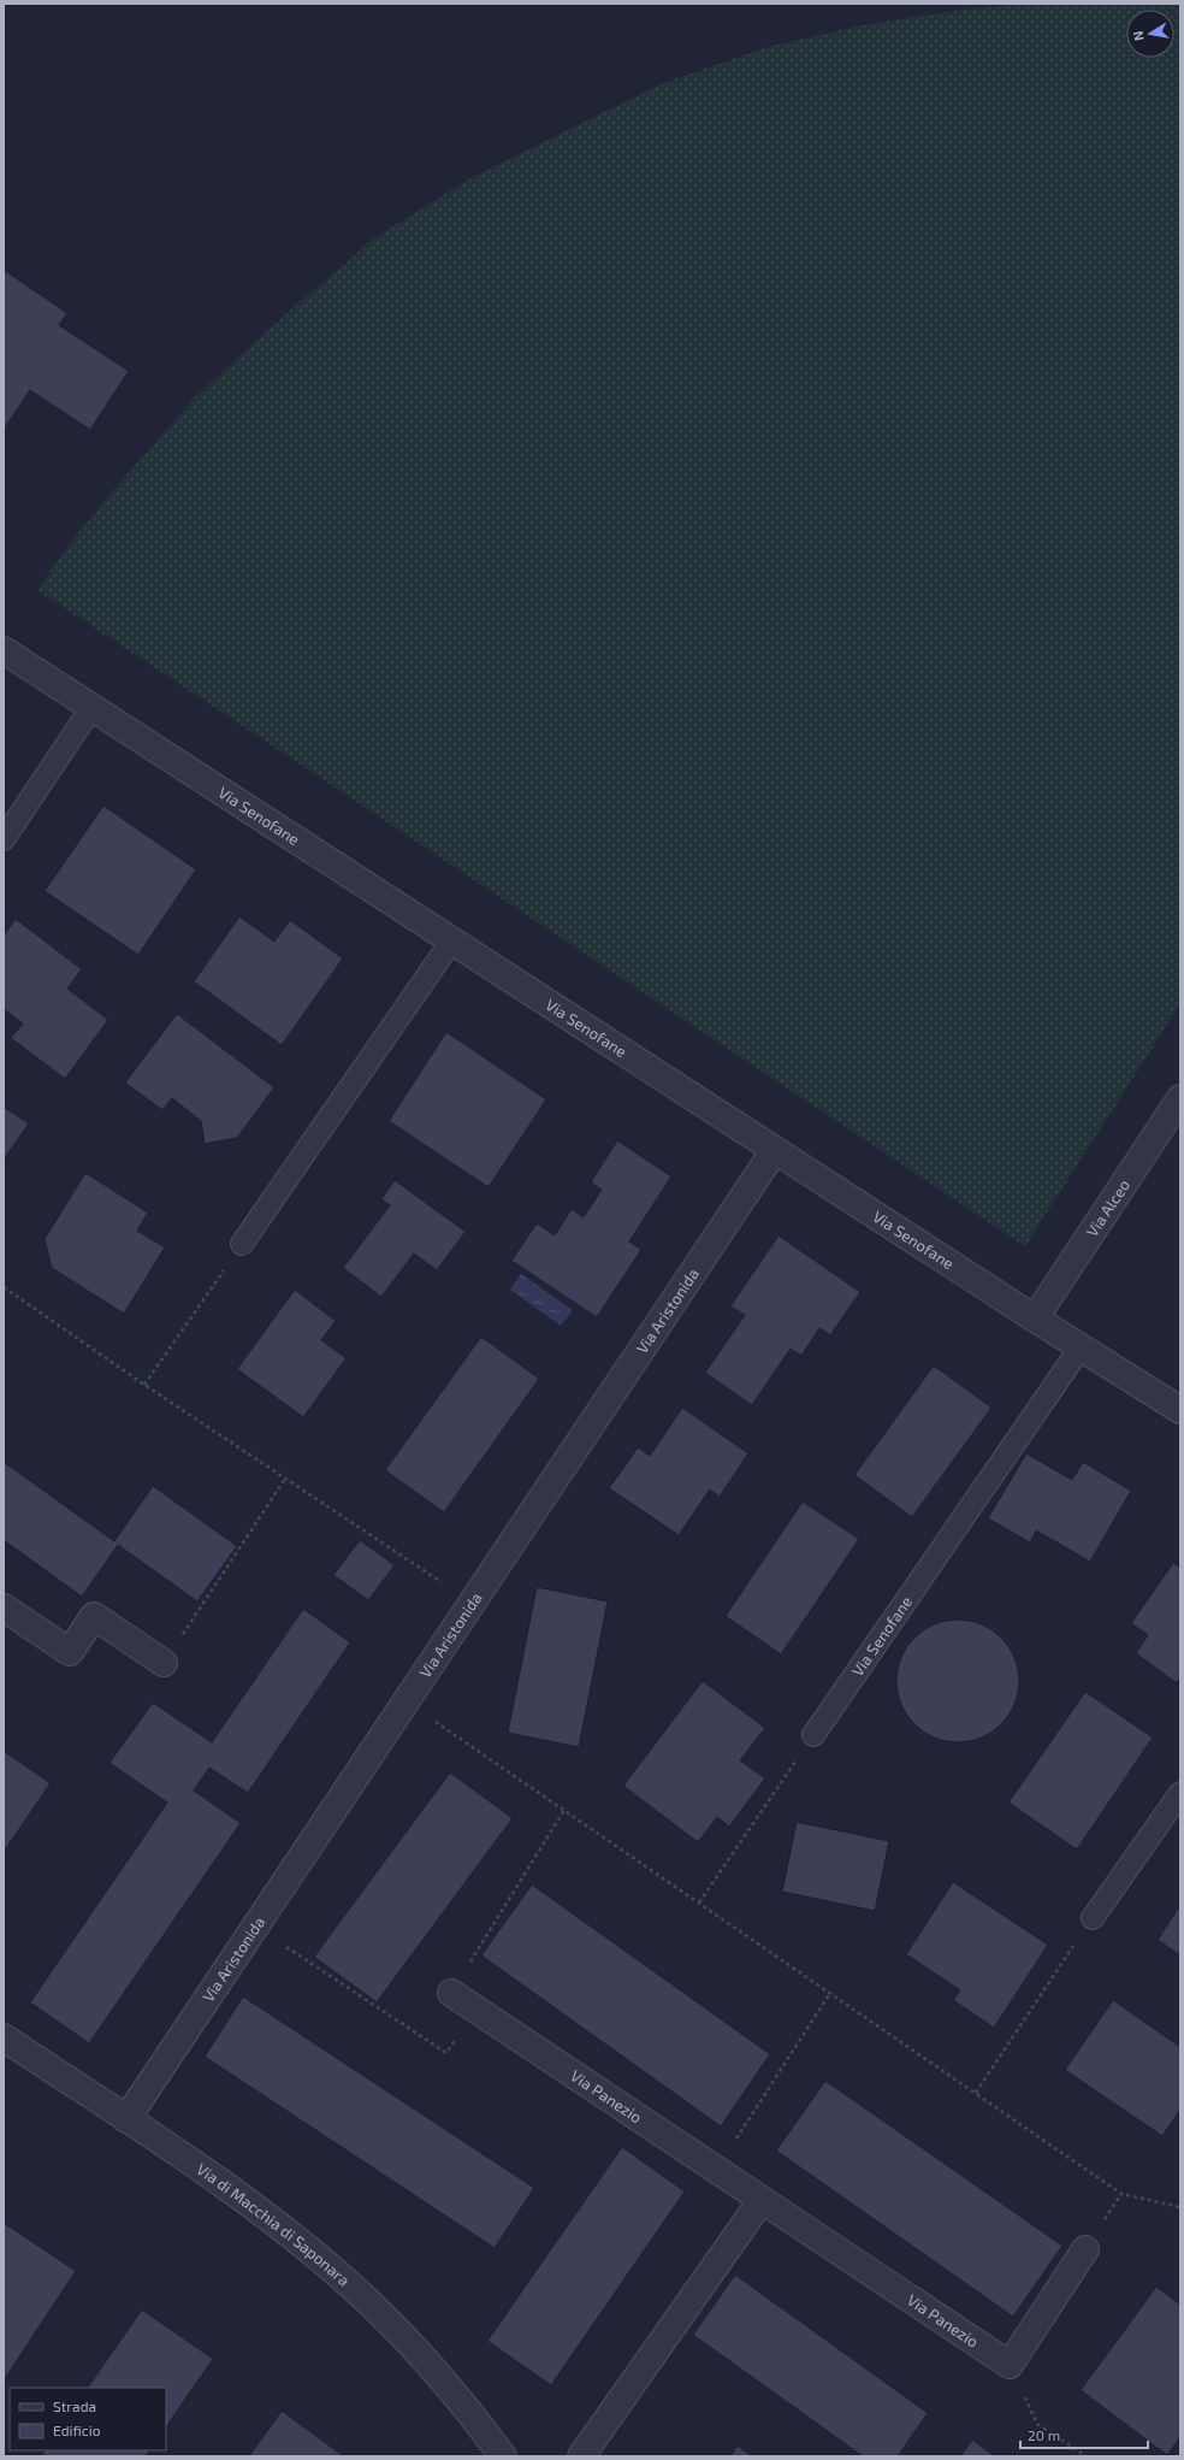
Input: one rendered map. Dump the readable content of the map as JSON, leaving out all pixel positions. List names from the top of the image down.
{
  "streets": {
    "street": [
      "Via Senofane",
      "Via Alceo",
      "Via Aristonida",
      "Via Panezio",
      "Via di Macchia di Saponara"
    ]
  },
  "crossings": [
    ["Via Senofane", "Via Alceo"],
    ["Via Senofane", "Via Aristonida"],
    ["Via Aristonida", "Via di Macchia di Saponara"]
  ],
  "legend": ["Strada", "Edificio"],
  "scale_bar": "20 m",
  "north": "left"
}
